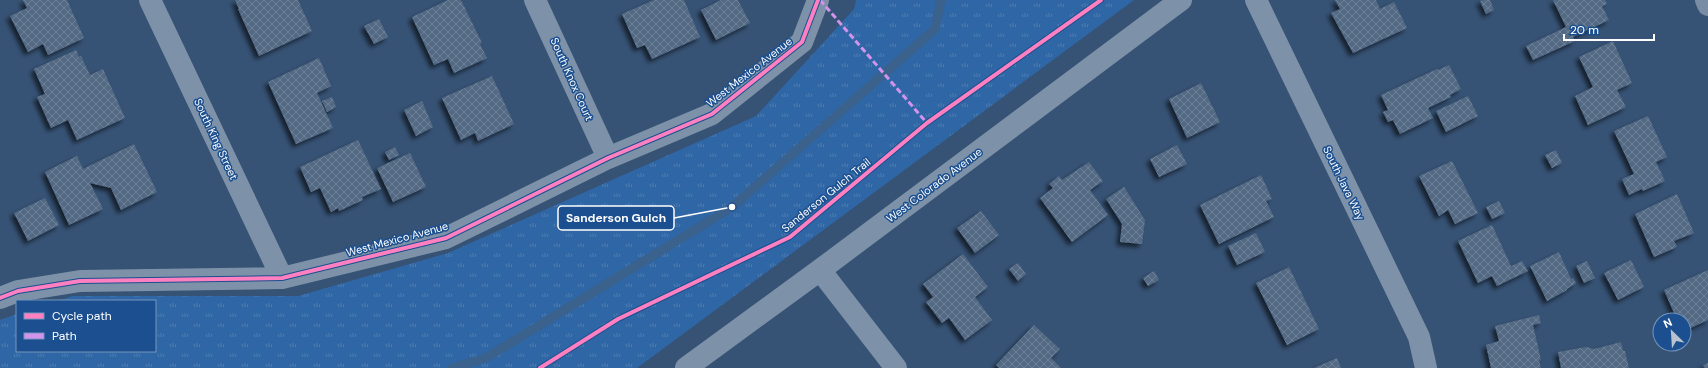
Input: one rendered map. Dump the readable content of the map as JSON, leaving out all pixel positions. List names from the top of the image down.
{
  "streets": {
    "street": [
      "West Mexico Avenue",
      "South Knox Court",
      "South King Street",
      "South Java Way",
      "West Colorado Avenue"
    ],
    "cycle path": ["Sanderson Gulch Trail"]
  },
  "crossings": [
    ["West Mexico Avenue", "South Knox Court"],
    ["West Mexico Avenue", "South King Street"]
  ],
  "places": ["Sanderson Gulch"],
  "legend": ["Cycle path", "Path"],
  "scale_bar": "20 m",
  "north": "top left"
}
